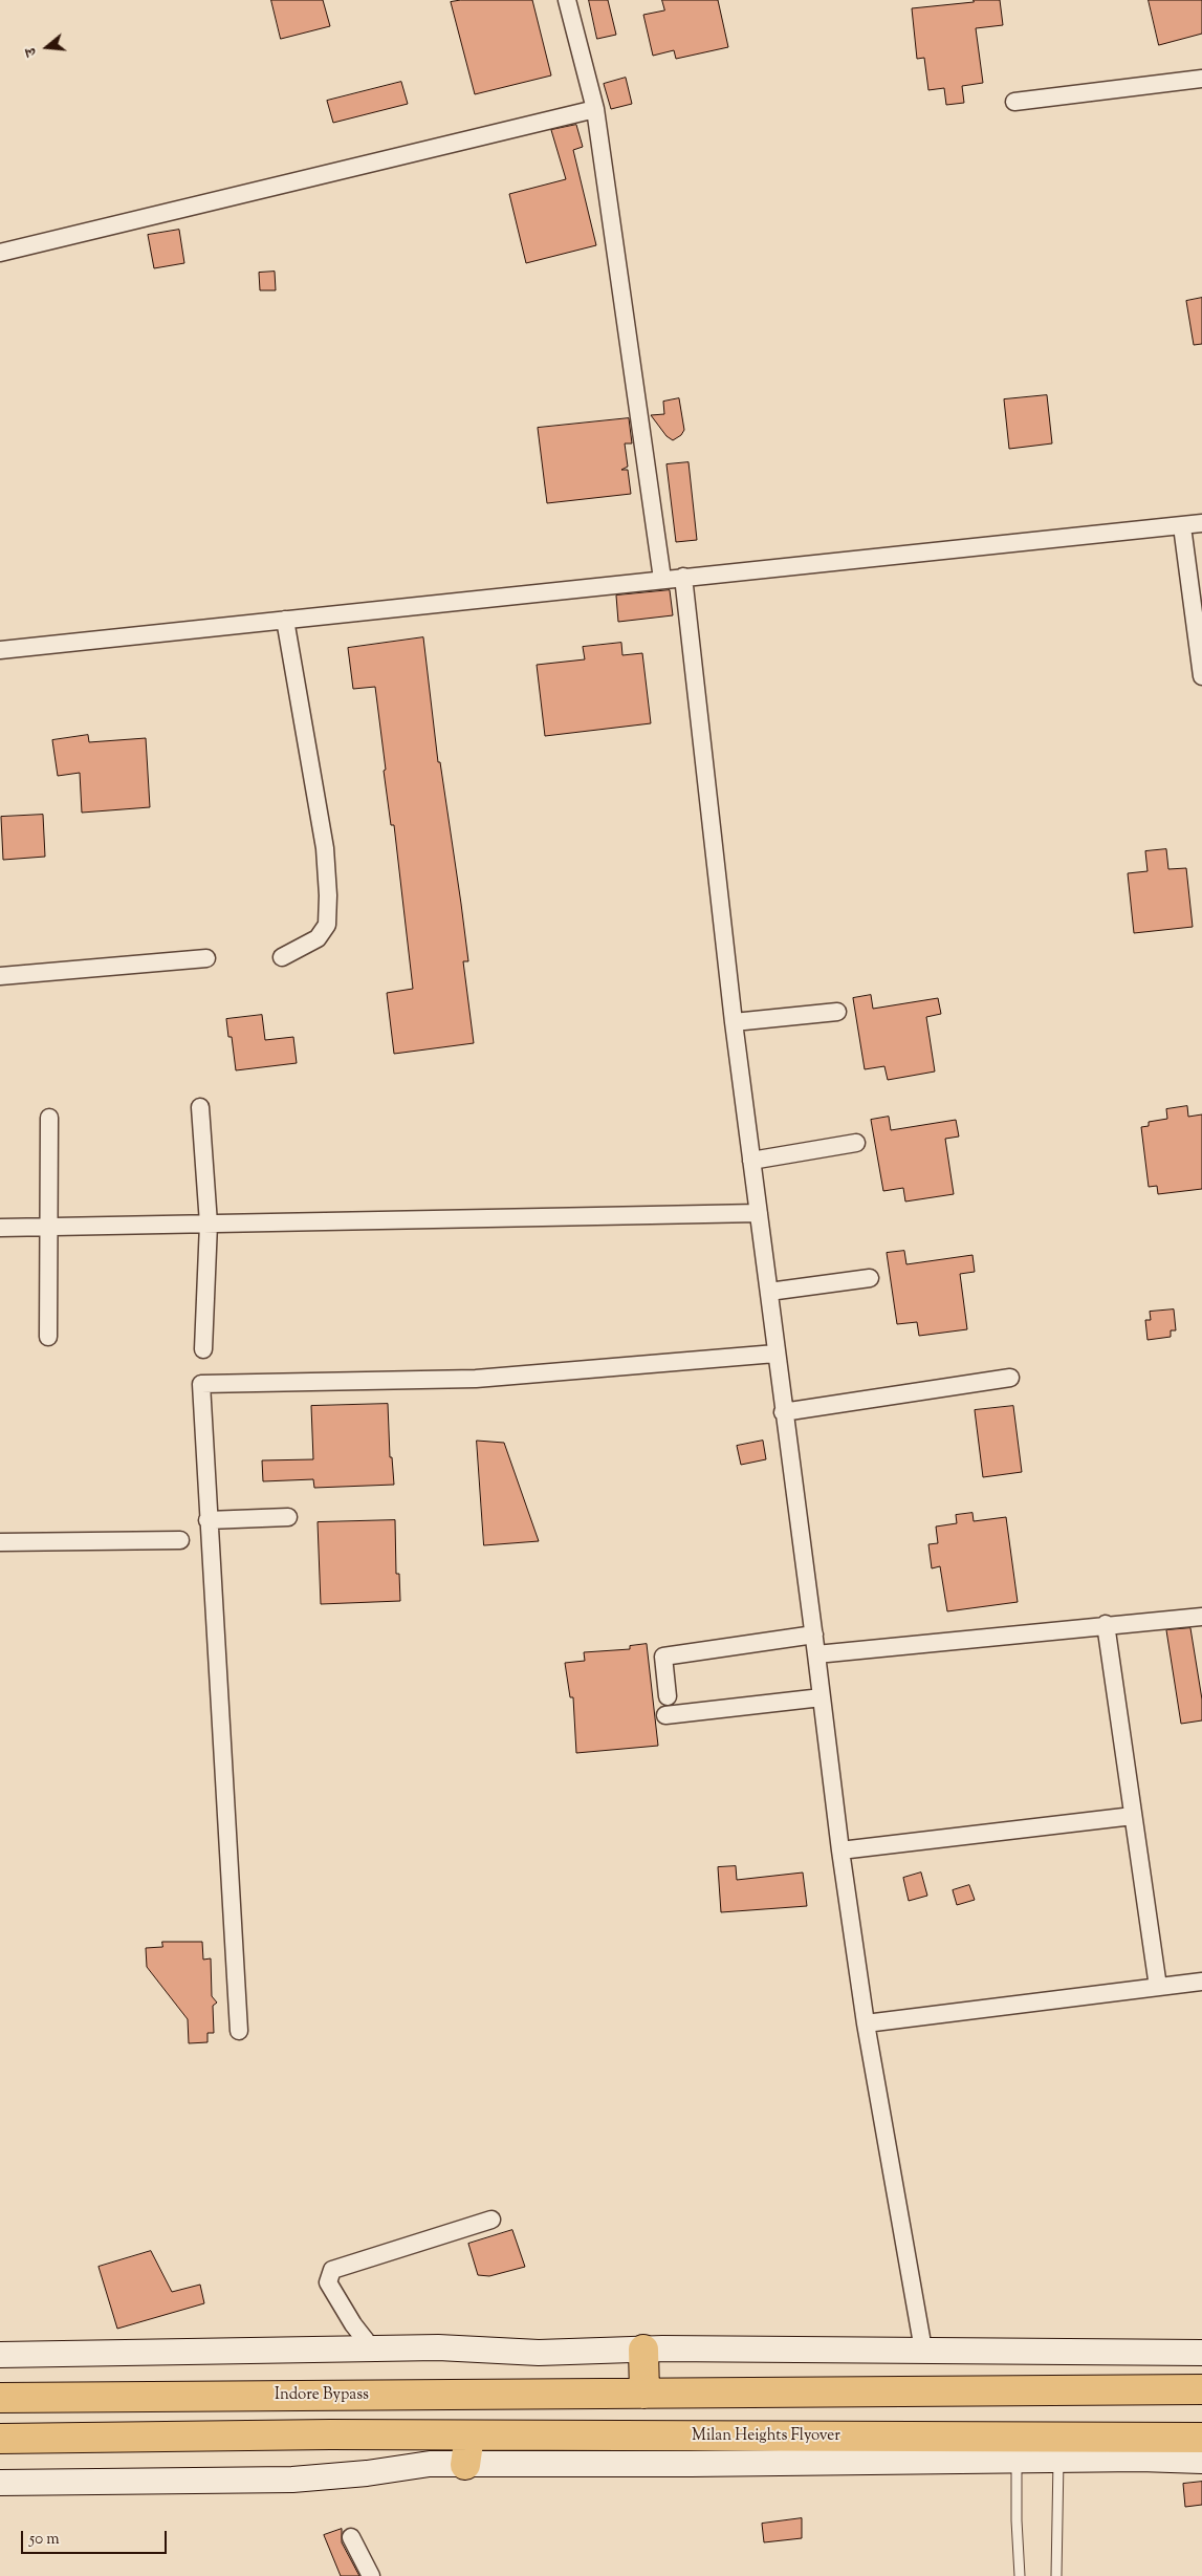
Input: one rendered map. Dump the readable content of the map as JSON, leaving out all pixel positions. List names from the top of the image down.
{
  "streets": {
    "highway": ["Indore Bypass", "Milan Heights Flyover"]
  },
  "scale_bar": "50 m",
  "north": "left"
}
